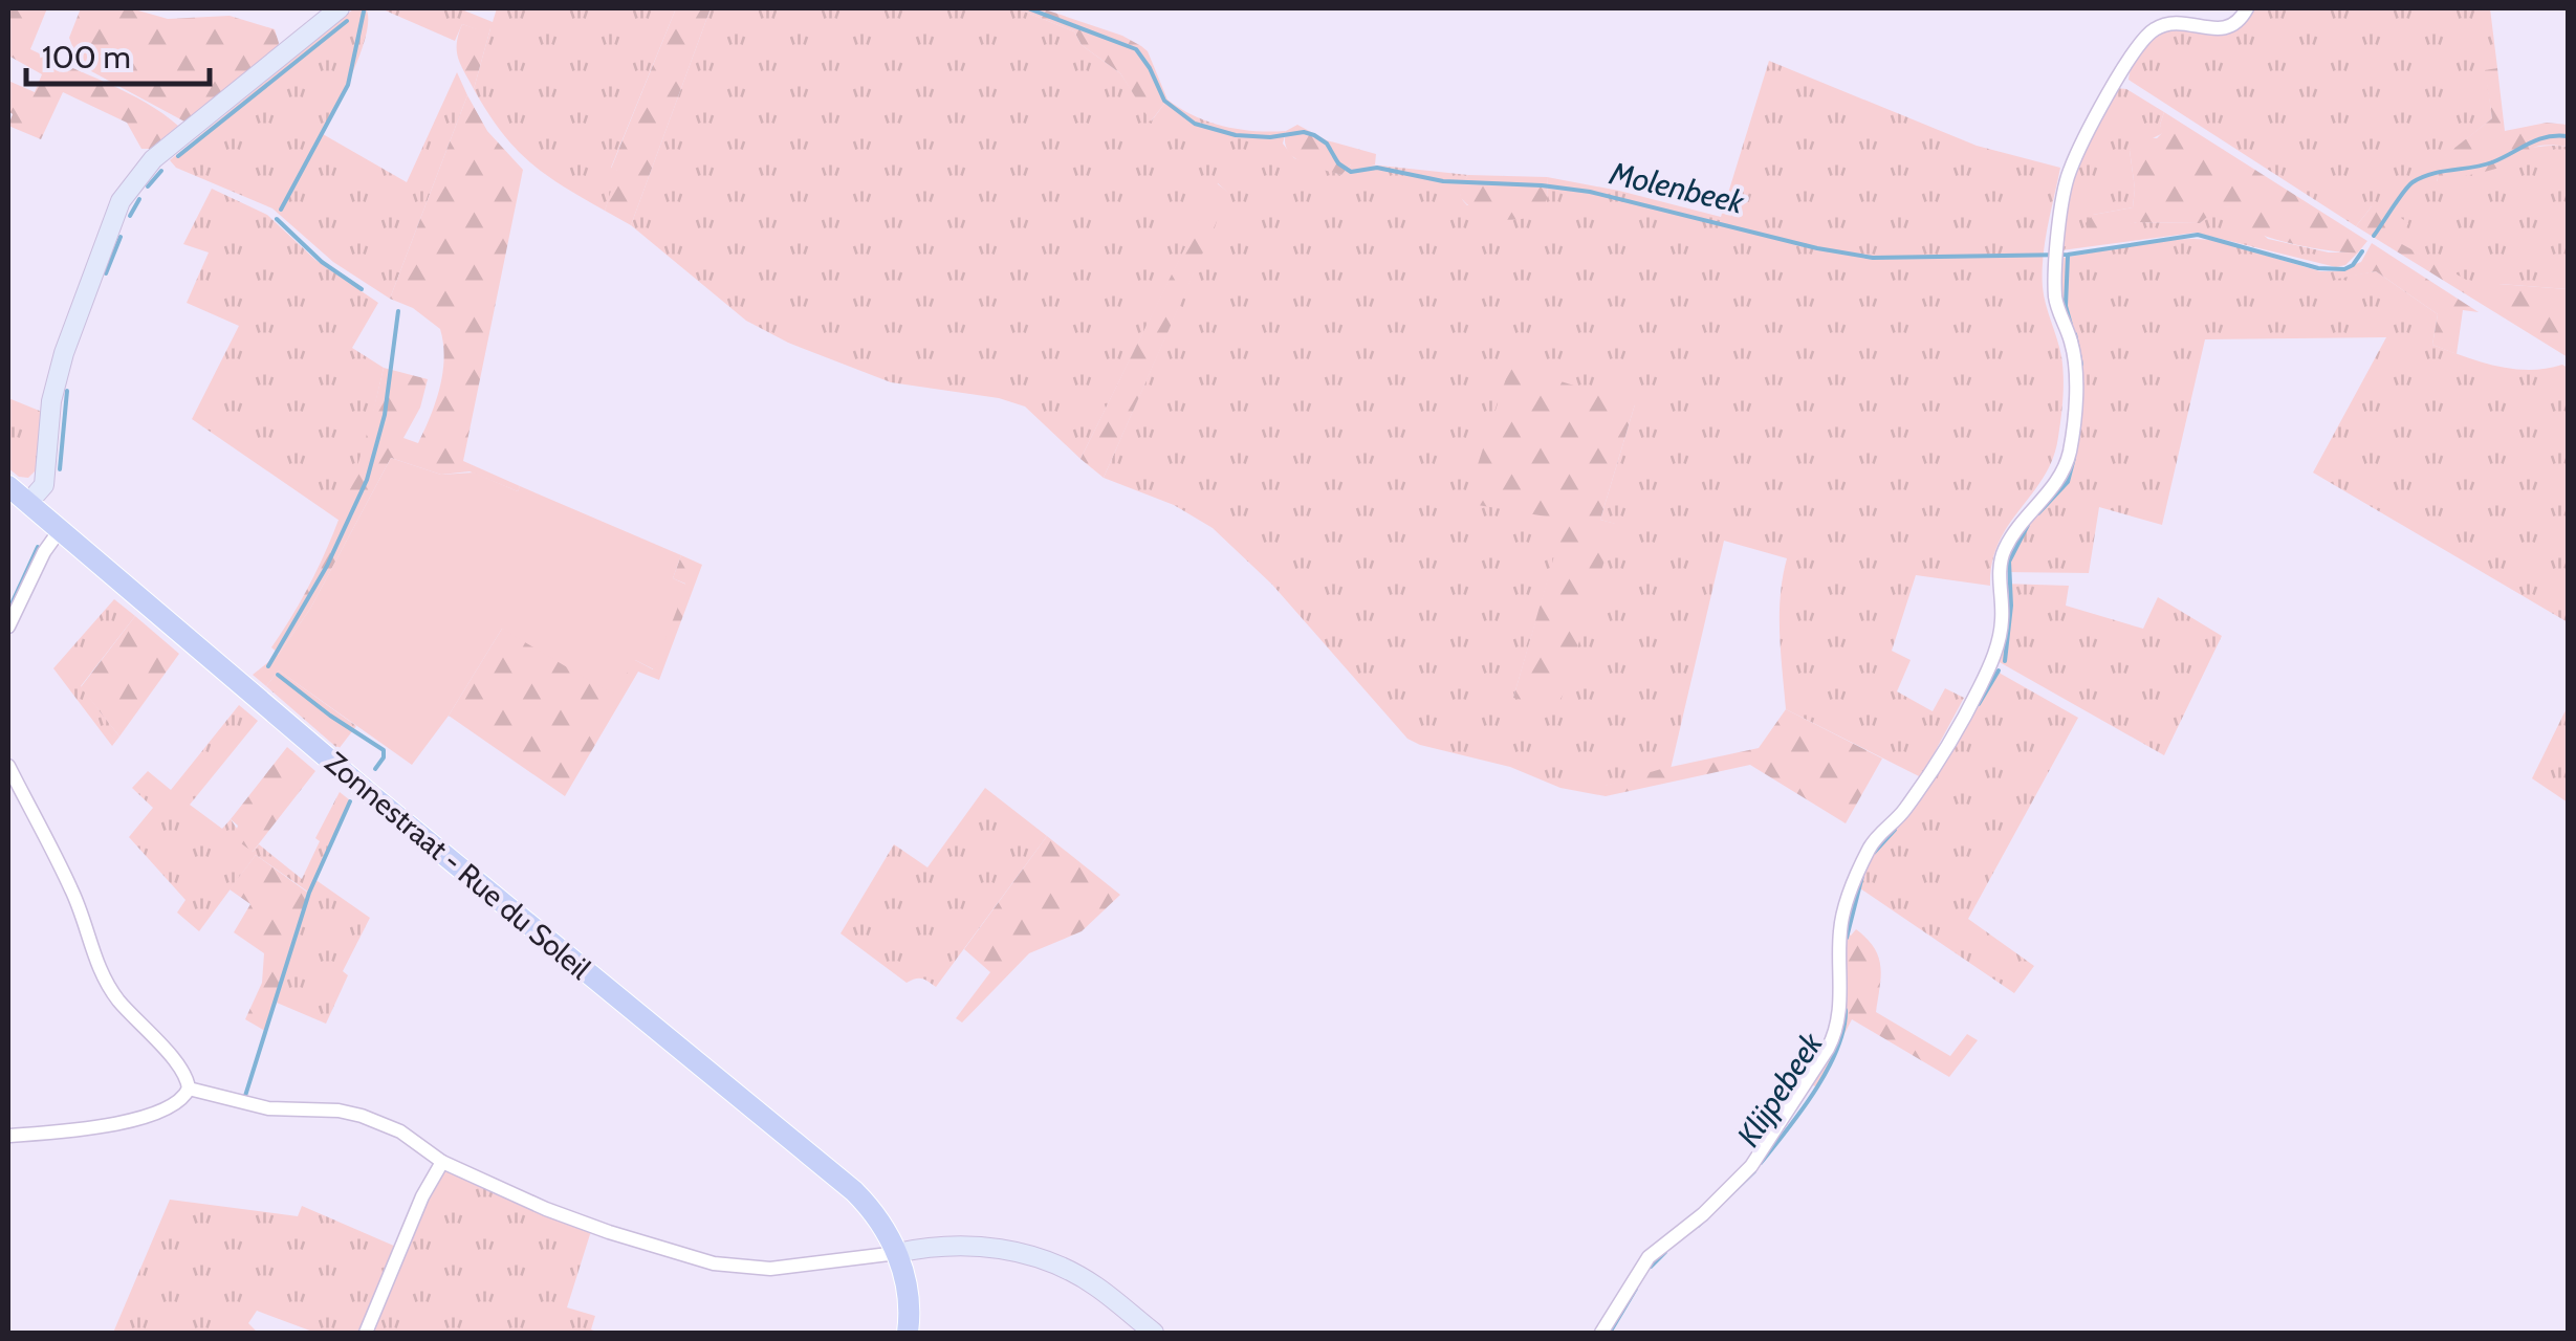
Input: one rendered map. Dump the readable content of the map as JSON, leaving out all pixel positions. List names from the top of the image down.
{
  "streets": {
    "main road": ["Zonnestraat - Rue du Soleil"]
  },
  "water": ["Molenbeek", "Klijpebeek"],
  "scale_bar": "100 m"
}
